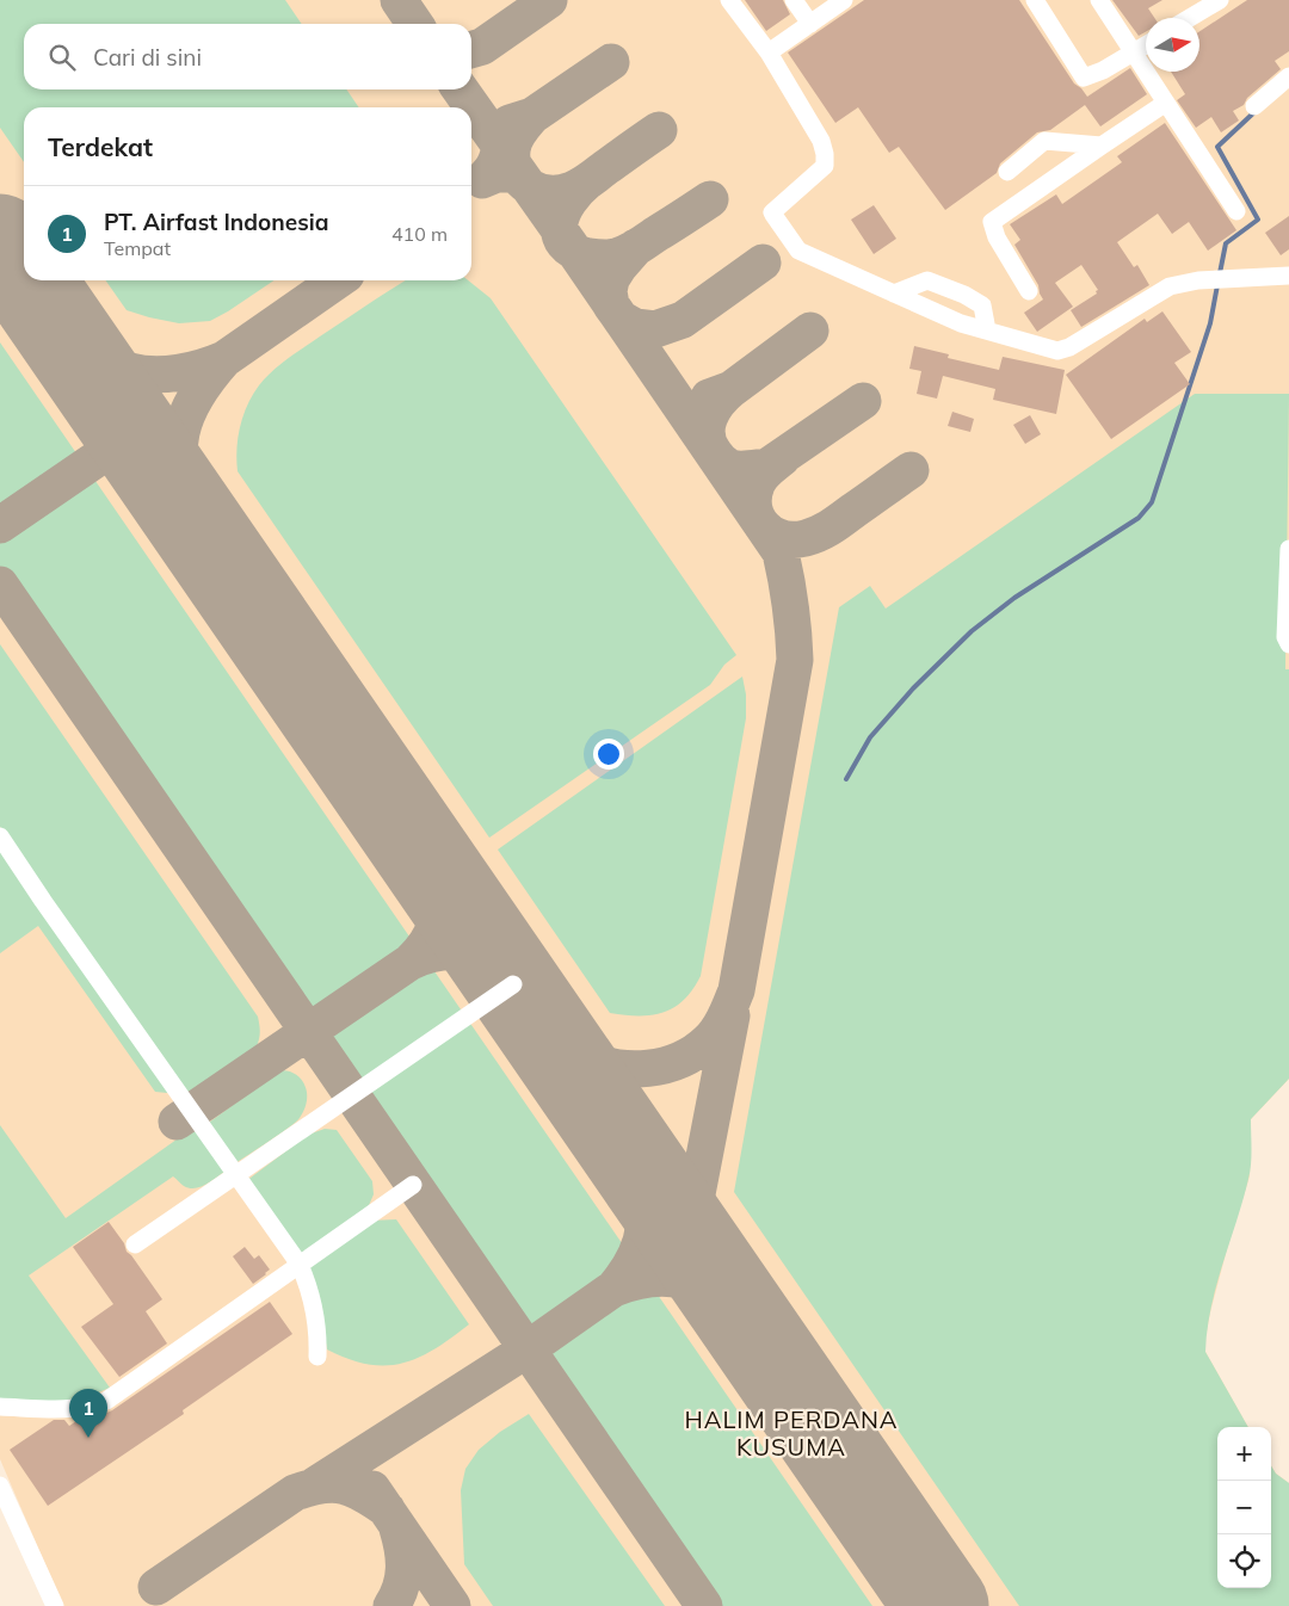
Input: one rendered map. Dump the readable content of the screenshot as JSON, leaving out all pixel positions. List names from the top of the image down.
{
  "districts": ["HALIM PERDANA KUSUMA"],
  "north": "right",
  "page": {
    "search": "Cari di sini",
    "heading": "Terdekat",
    "list": [
      {
        "mark": "1",
        "name": "PT. Airfast Indonesia",
        "note": "Tempat",
        "value": "410 m"
      }
    ],
    "pins": "1",
    "map_buttons": ["+", "−"]
  }
}
